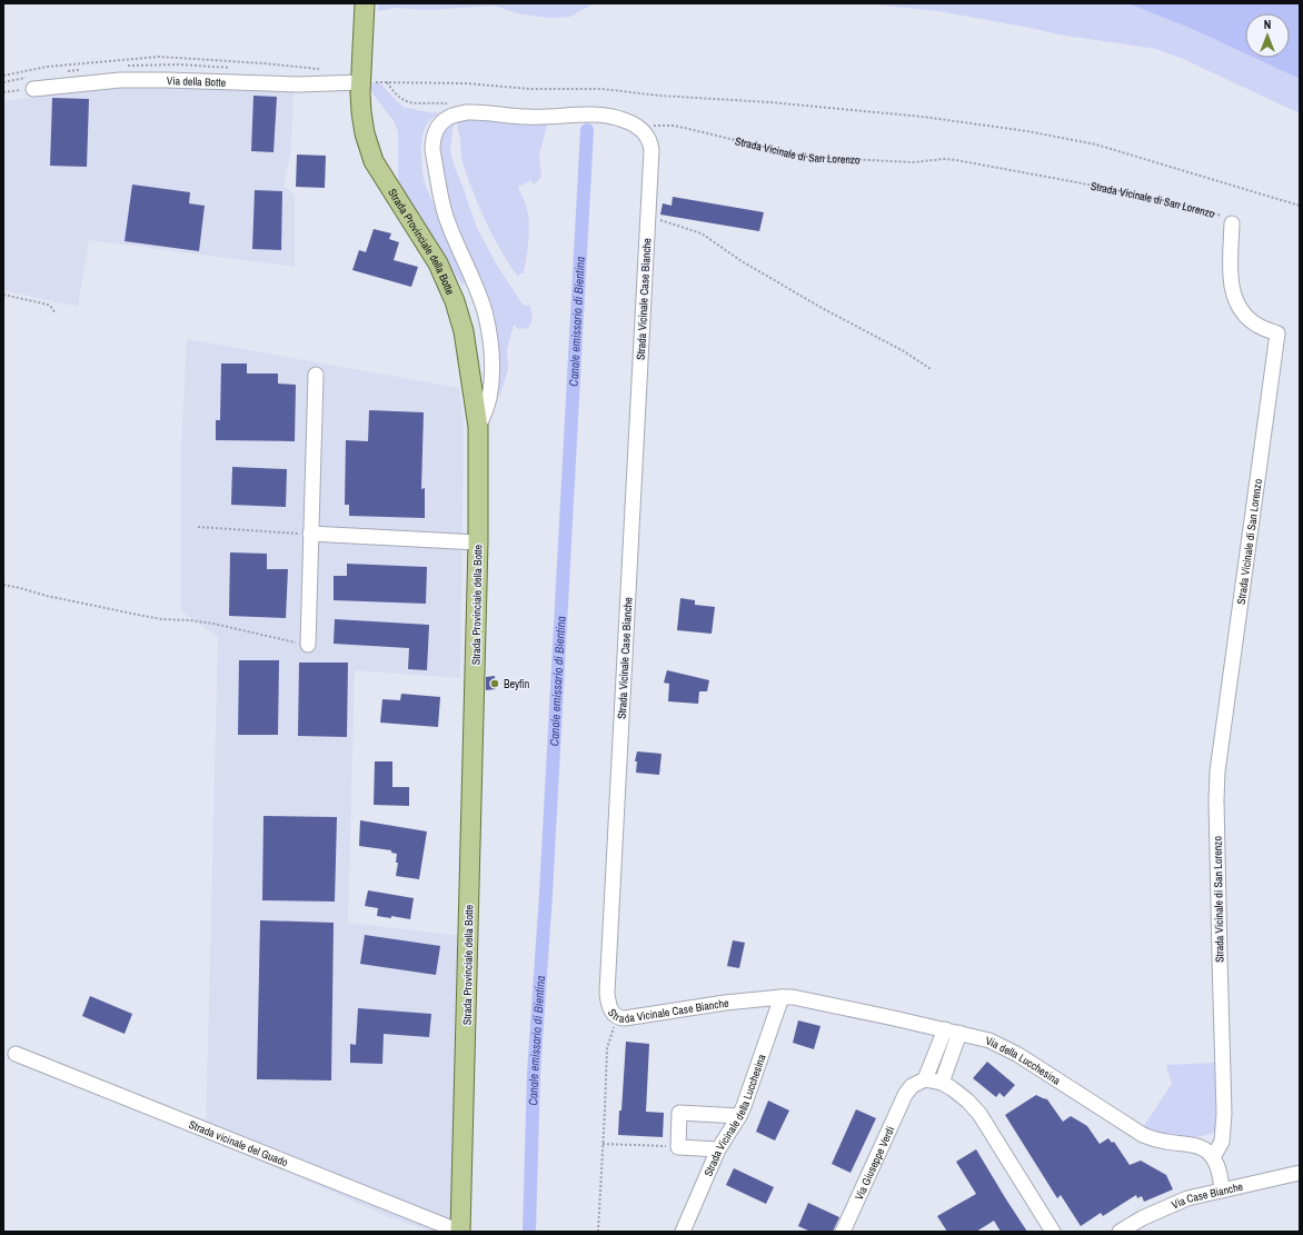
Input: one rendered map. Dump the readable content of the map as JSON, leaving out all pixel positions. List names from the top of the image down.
{
  "streets": {
    "main road": ["Strada Provinciale della Botte"],
    "street": [
      "Via della Botte",
      "Strada Vicinale di San Lorenzo",
      "Strada Vicinale Case Bianche",
      "Via della Lucchesina",
      "Strada Vicinale della Lucchesina",
      "Strada vicinale del Guado",
      "Via Giuseppe Verdi",
      "Via Case Bianche"
    ]
  },
  "crossings": [
    ["Via della Botte", "Strada Provinciale della Botte"],
    ["Strada Vicinale di San Lorenzo", "Strada Vicinale Case Bianche"],
    ["Strada Vicinale di San Lorenzo", "Via della Lucchesina"],
    ["Strada Provinciale della Botte", "Strada vicinale del Guado"],
    ["Strada Vicinale Case Bianche", "Via della Lucchesina"],
    ["Strada Vicinale Case Bianche", "Strada Vicinale della Lucchesina"],
    ["Via della Lucchesina", "Strada Vicinale della Lucchesina"]
  ],
  "water": ["Canale emissario di Bientina"],
  "places": ["Beyfin"],
  "north": "top"
}
